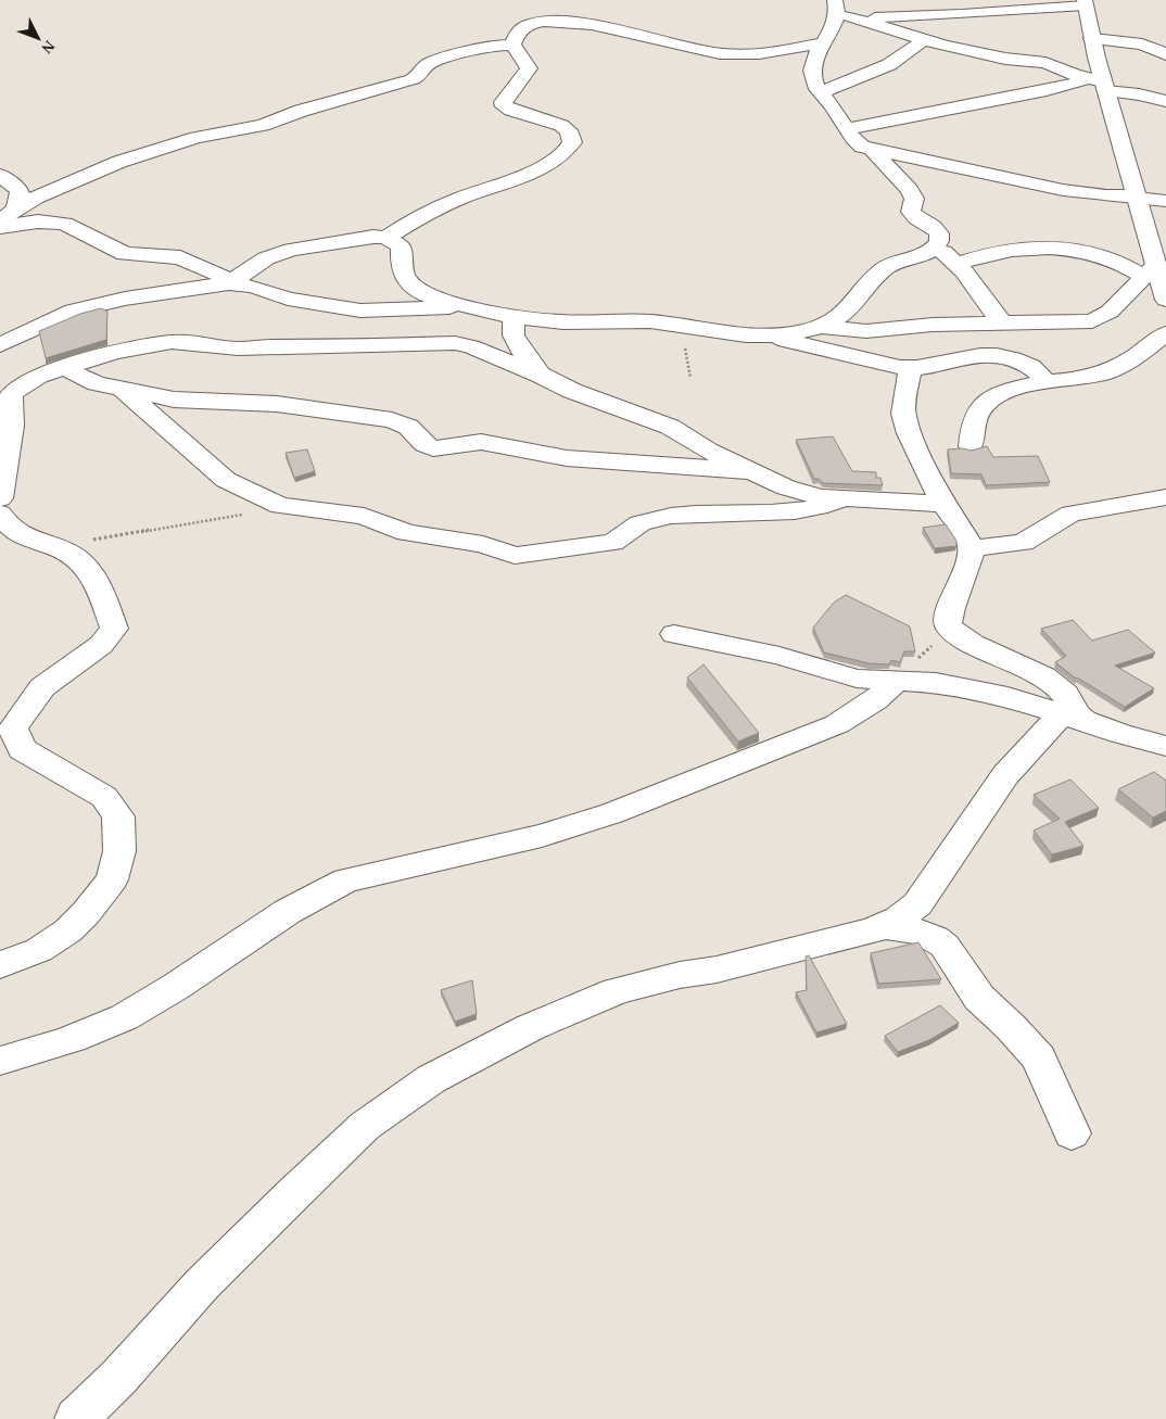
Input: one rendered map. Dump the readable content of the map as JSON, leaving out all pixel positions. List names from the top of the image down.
{
  "north": "bottom right"
}
